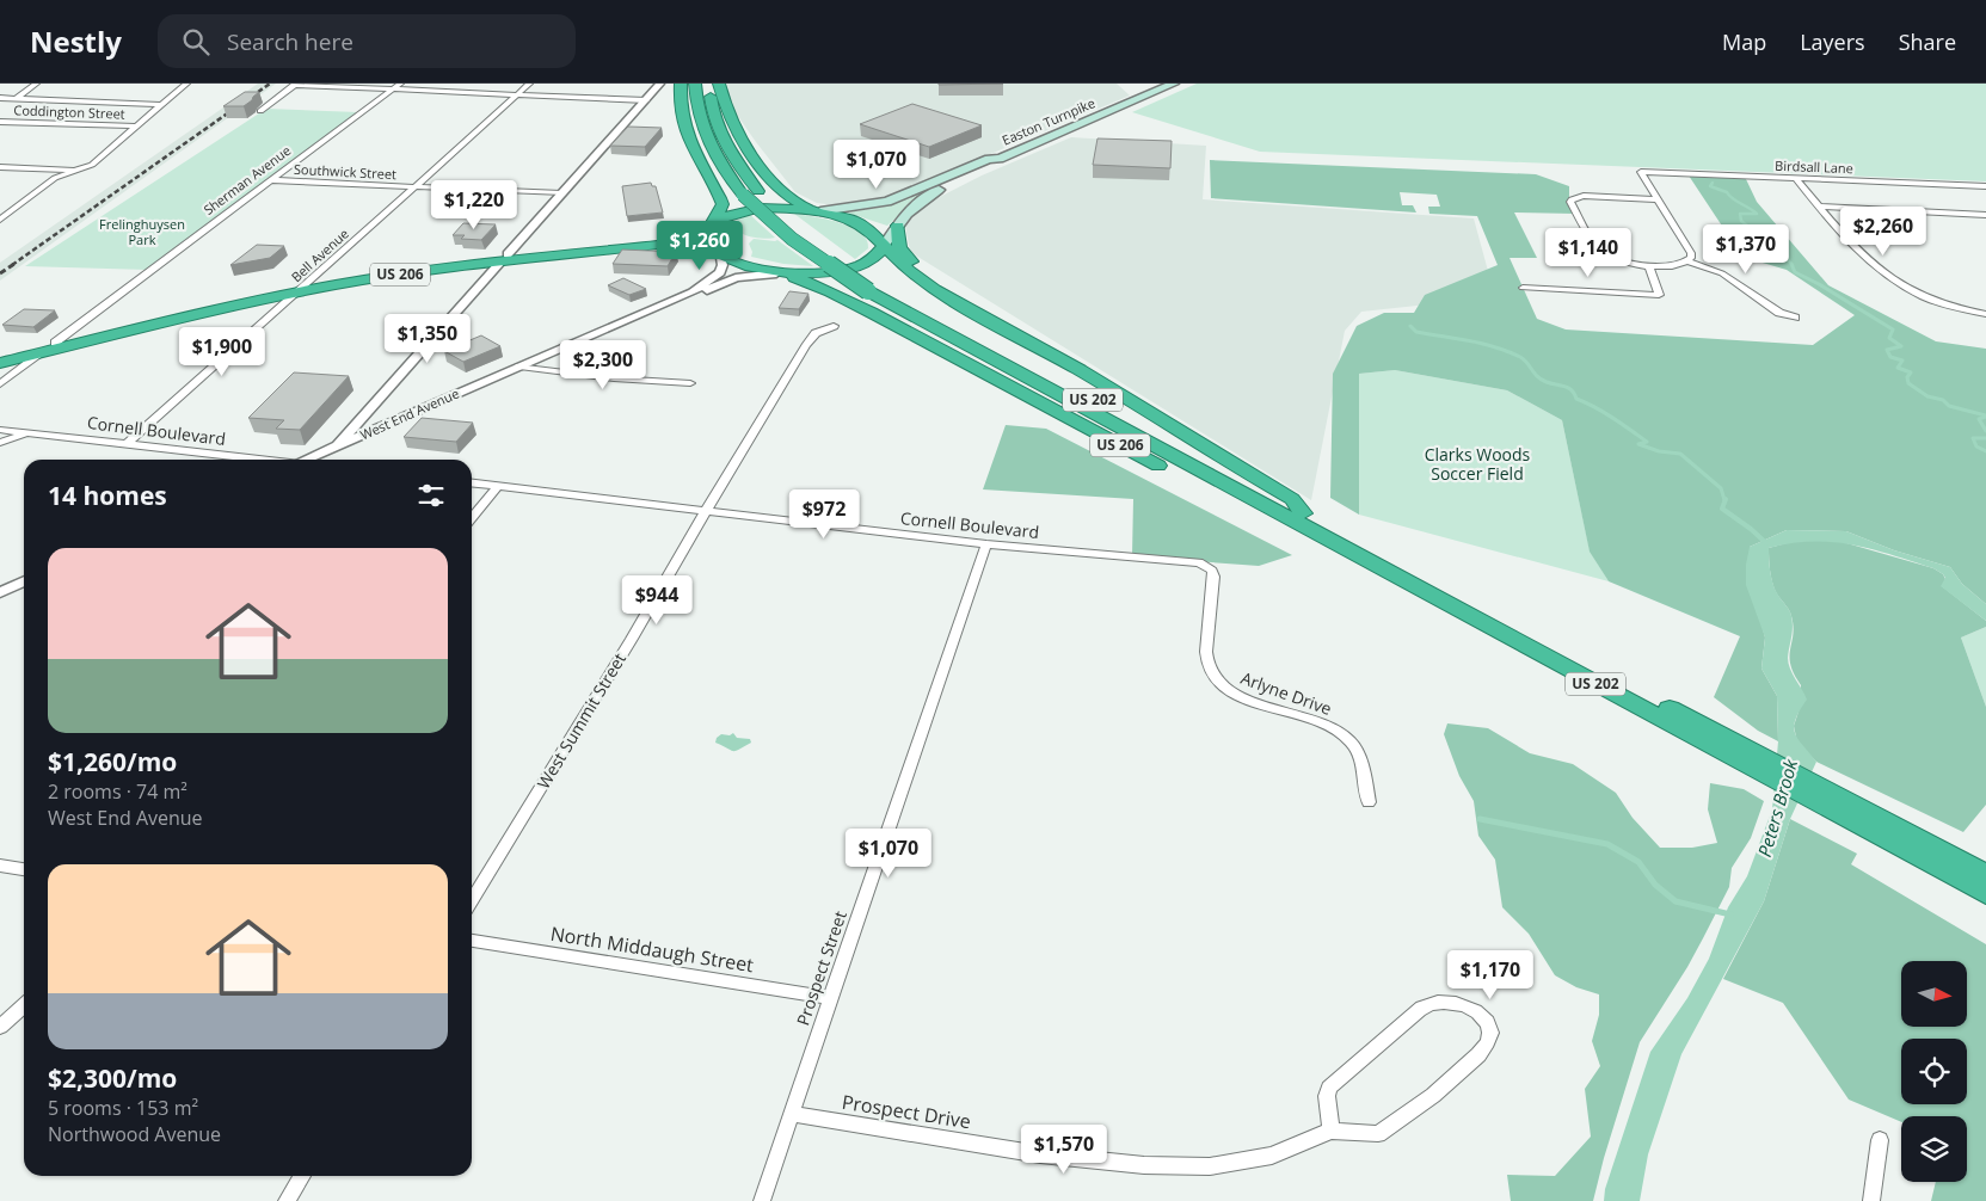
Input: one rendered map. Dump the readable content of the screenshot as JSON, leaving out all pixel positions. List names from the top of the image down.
{
  "streets": {
    "highway": ["US 206", "US 202"],
    "main road": ["Easton Turnpike"],
    "street": [
      "Coddington Street",
      "Birdsall Lane",
      "Southwick Street",
      "Sherman Avenue",
      "Bell Avenue",
      "West End Avenue",
      "Cornell Boulevard",
      "Arlyne Drive",
      "West Summit Street",
      "North Middaugh Street",
      "Prospect Street",
      "Prospect Drive"
    ]
  },
  "crossings": [
    ["Easton Turnpike", "US 206"],
    ["Southwick Street", "Sherman Avenue"],
    ["Southwick Street", "Bell Avenue"],
    ["Sherman Avenue", "US 206"],
    ["Bell Avenue", "US 206"],
    ["Bell Avenue", "Cornell Boulevard"],
    ["US 206", "US 202"],
    ["US 206", "West End Avenue"],
    ["Cornell Boulevard", "Arlyne Drive"],
    ["Cornell Boulevard", "West Summit Street"],
    ["Cornell Boulevard", "Prospect Street"],
    ["North Middaugh Street", "Prospect Street"],
    ["Prospect Street", "Prospect Drive"]
  ],
  "water": ["Peters Brook"],
  "parks": ["Frelinghuysen Park", "Clarks Woods Soccer Field"],
  "north": "right",
  "page": {
    "header": "Nestly",
    "search": "Search here",
    "nav": ["Map", "Layers", "Share"],
    "price": [
      "$1,070",
      "$1,220",
      "$2,260",
      "$1,260",
      "$1,370",
      "$1,140",
      "$1,350",
      "$1,900",
      "$2,300",
      "$972",
      "$944",
      "$1,070",
      "$1,170",
      "$1,570"
    ],
    "heading": "14 homes",
    "list": [
      {
        "name": "$1,260/mo",
        "note": "2 rooms · 74 m² · West End Avenue"
      },
      {
        "name": "$2,300/mo",
        "note": "5 rooms · 153 m² · Northwood Avenue"
      }
    ]
  }
}
